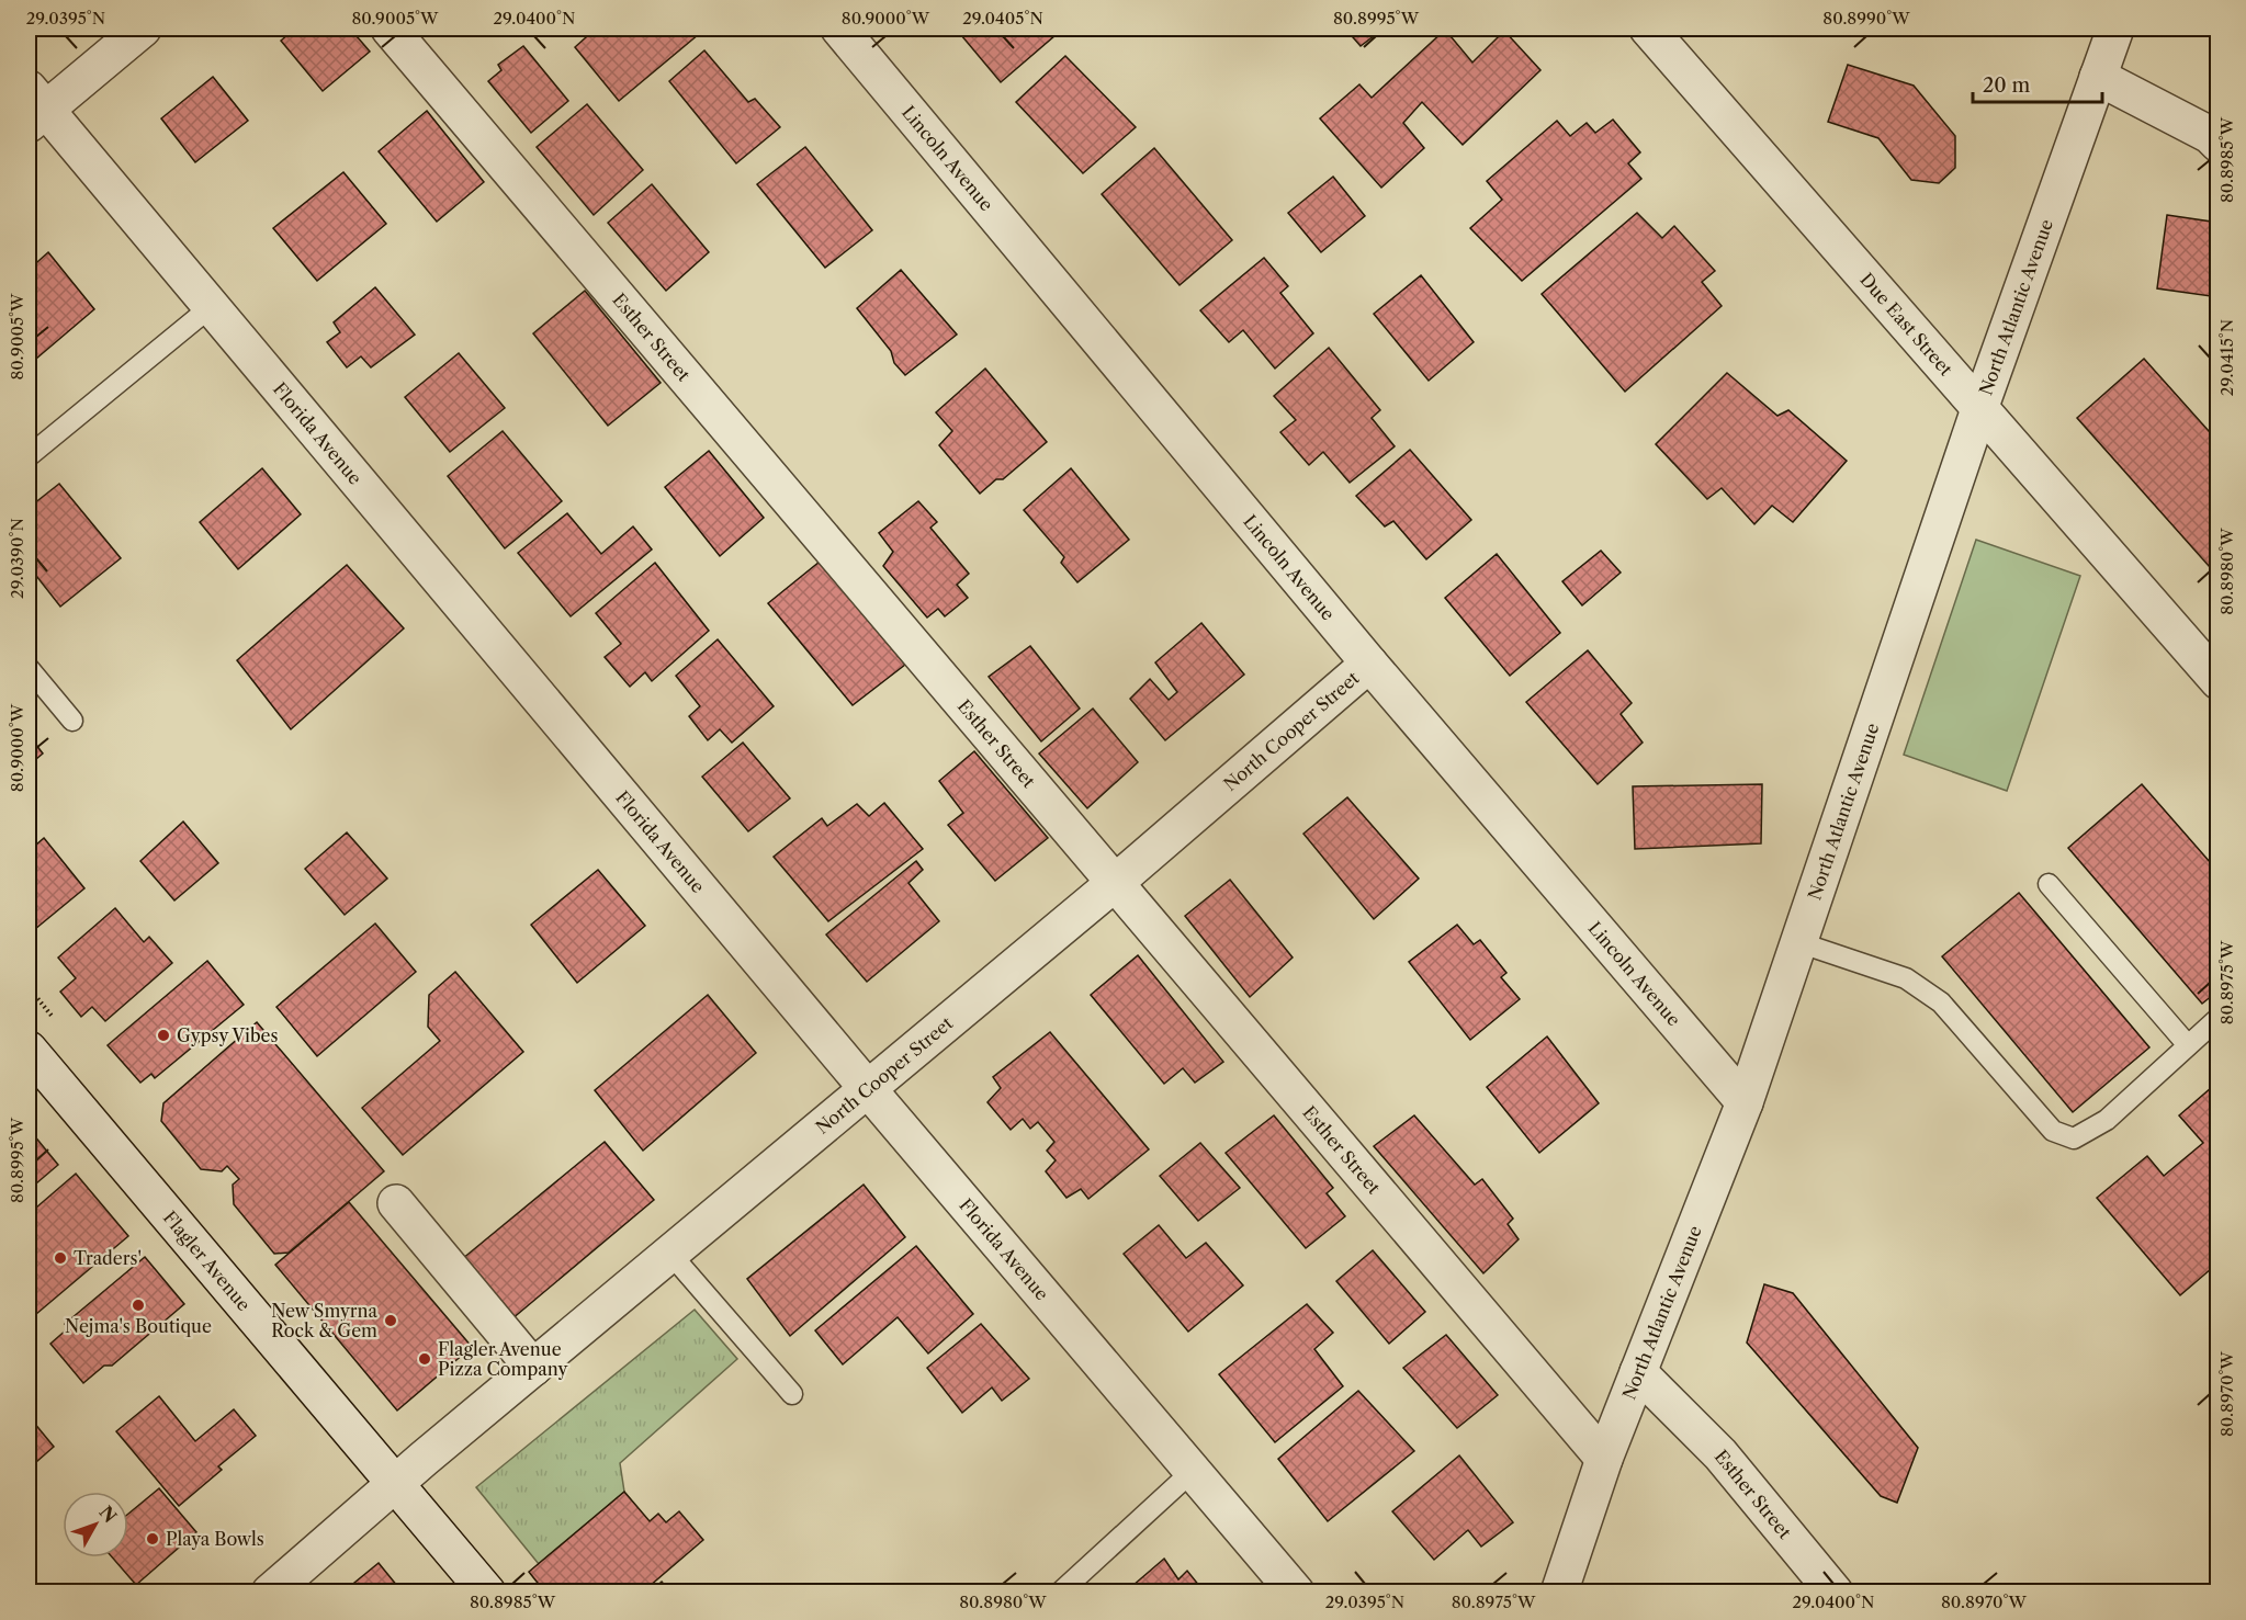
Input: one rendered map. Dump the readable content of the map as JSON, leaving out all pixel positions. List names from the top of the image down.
{
  "streets": {
    "street": [
      "Lincoln Avenue",
      "North Atlantic Avenue",
      "Due East Street",
      "Esther Street",
      "Florida Avenue",
      "North Cooper Street",
      "Flagler Avenue"
    ]
  },
  "crossings": [
    ["Lincoln Avenue", "North Atlantic Avenue"],
    ["Lincoln Avenue", "North Cooper Street"],
    ["North Atlantic Avenue", "Due East Street"],
    ["North Atlantic Avenue", "Esther Street"],
    ["Esther Street", "North Cooper Street"],
    ["Florida Avenue", "North Cooper Street"],
    ["North Cooper Street", "Flagler Avenue"]
  ],
  "places": [
    "Gypsy Vibes",
    "Traders'",
    "Nejma's Boutique",
    "New Smyrna Rock & Gem",
    "Flagler Avenue Pizza Company",
    "Playa Bowls"
  ],
  "scale_bar": "20 m",
  "north": "top right",
  "coordinates": [
    "29.0395°N",
    "80.9005°W",
    "29.0400°N",
    "80.9000°W",
    "29.0405°N",
    "80.8995°W",
    "80.8990°W",
    "80.8985°W",
    "29.0415°N",
    "29.0390°N",
    "80.8980°W",
    "80.8975°W",
    "80.8970°W"
  ]
}
